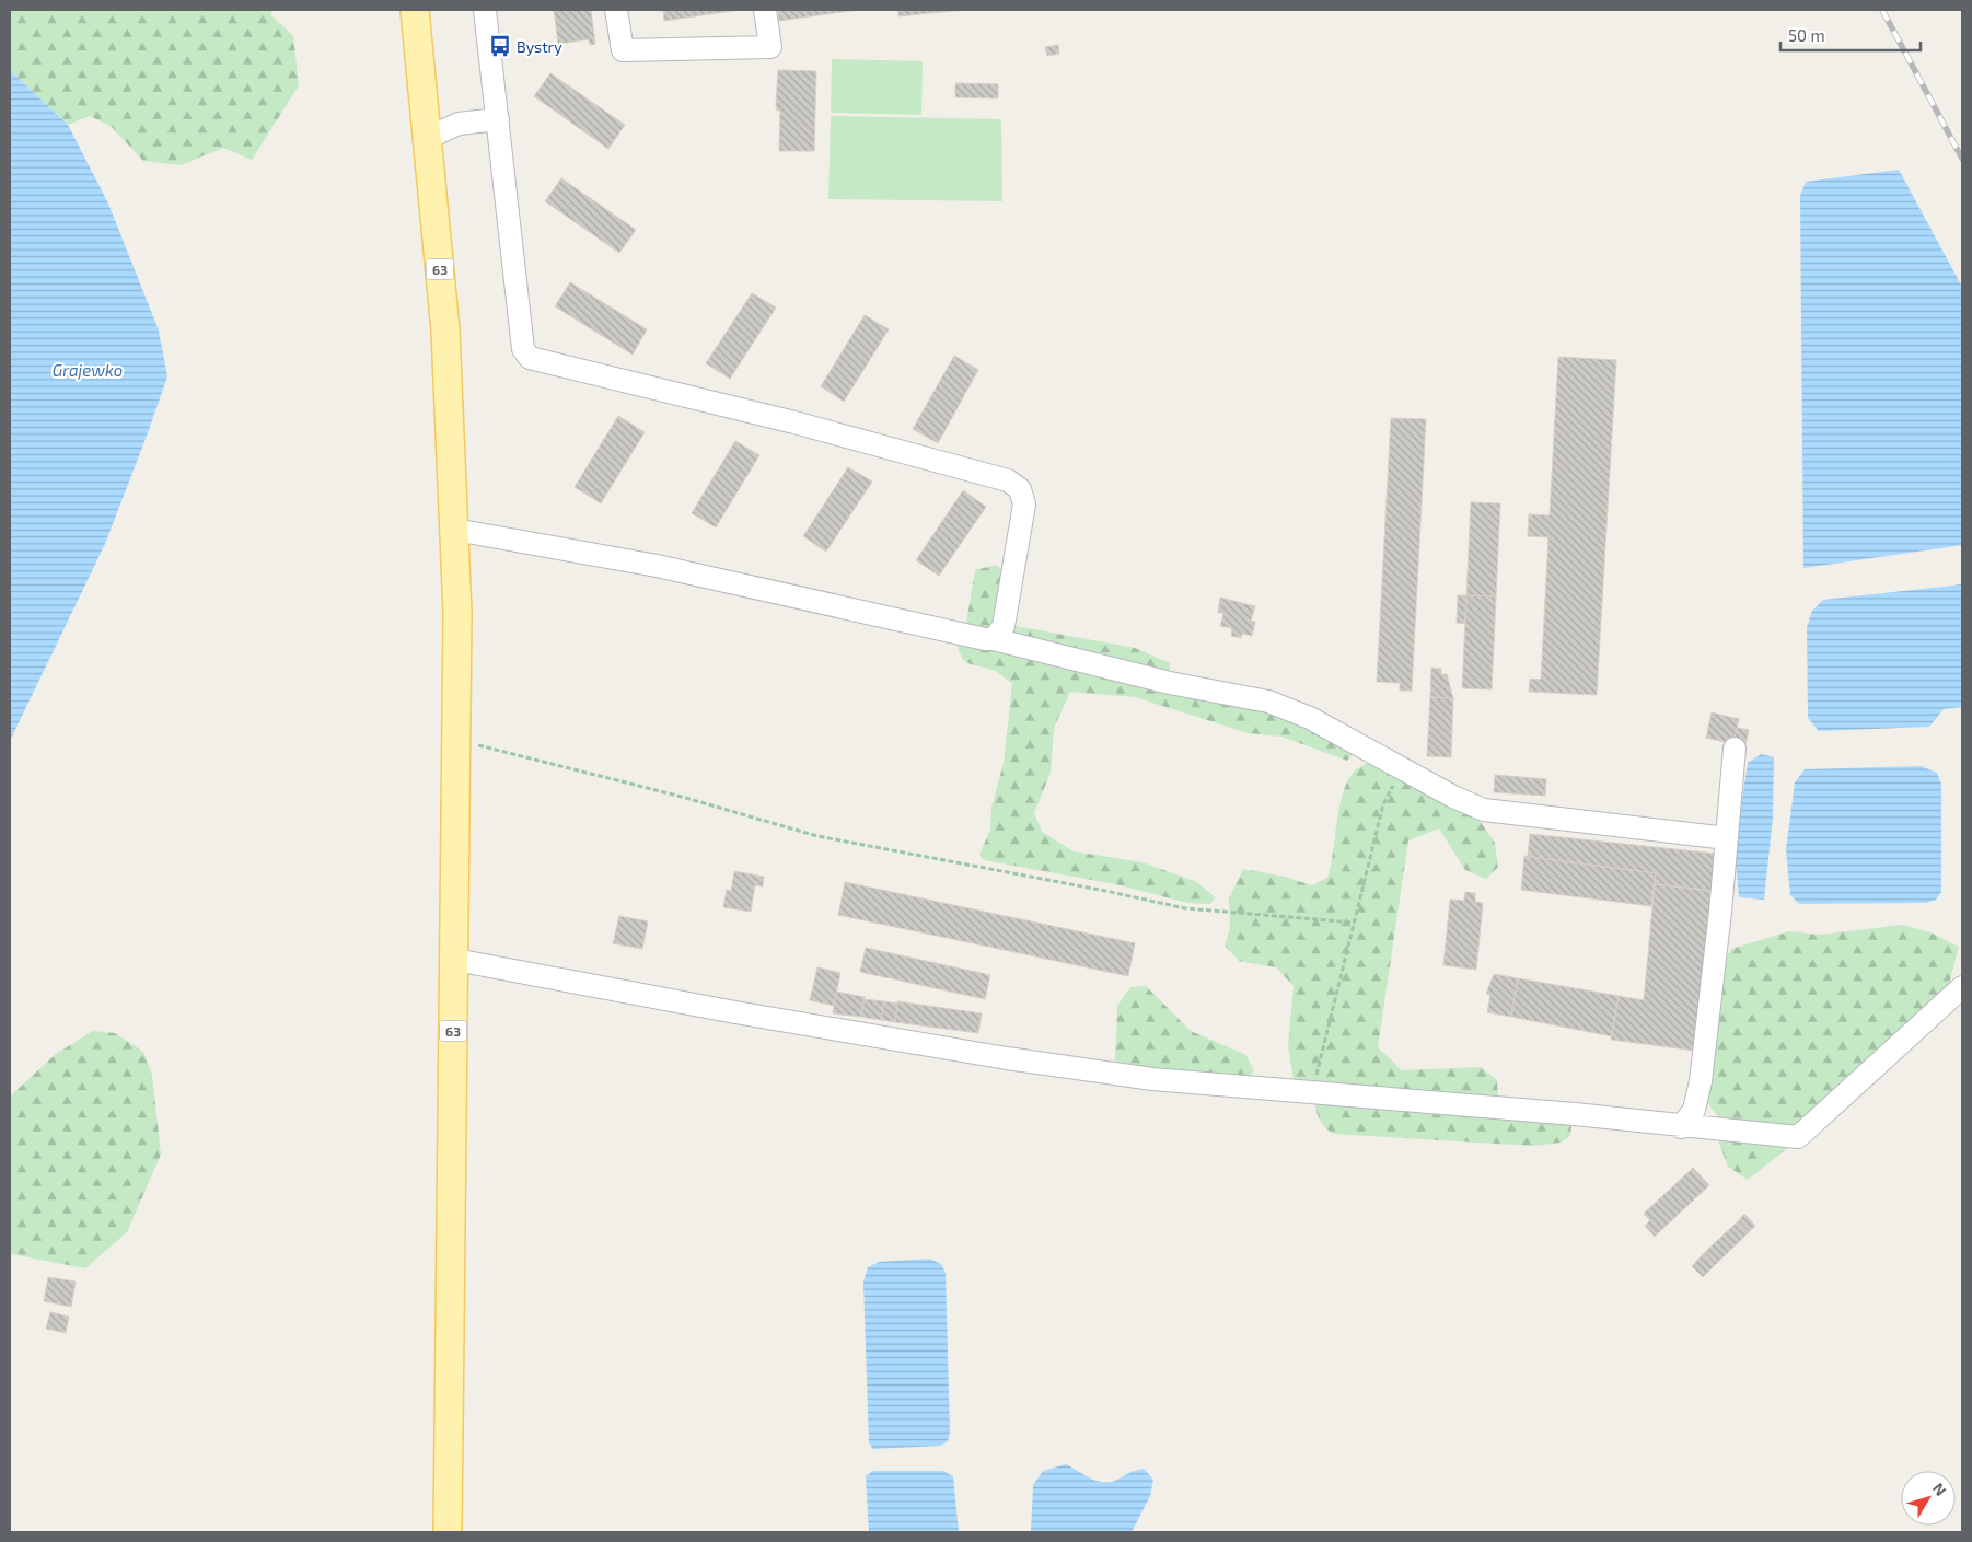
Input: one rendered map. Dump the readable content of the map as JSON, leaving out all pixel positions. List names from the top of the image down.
{
  "streets": {
    "main road": ["63"]
  },
  "water": ["Grajewko"],
  "places": {
    "bus stop": ["Bystry"]
  },
  "scale_bar": "50 m",
  "north": "top right"
}
